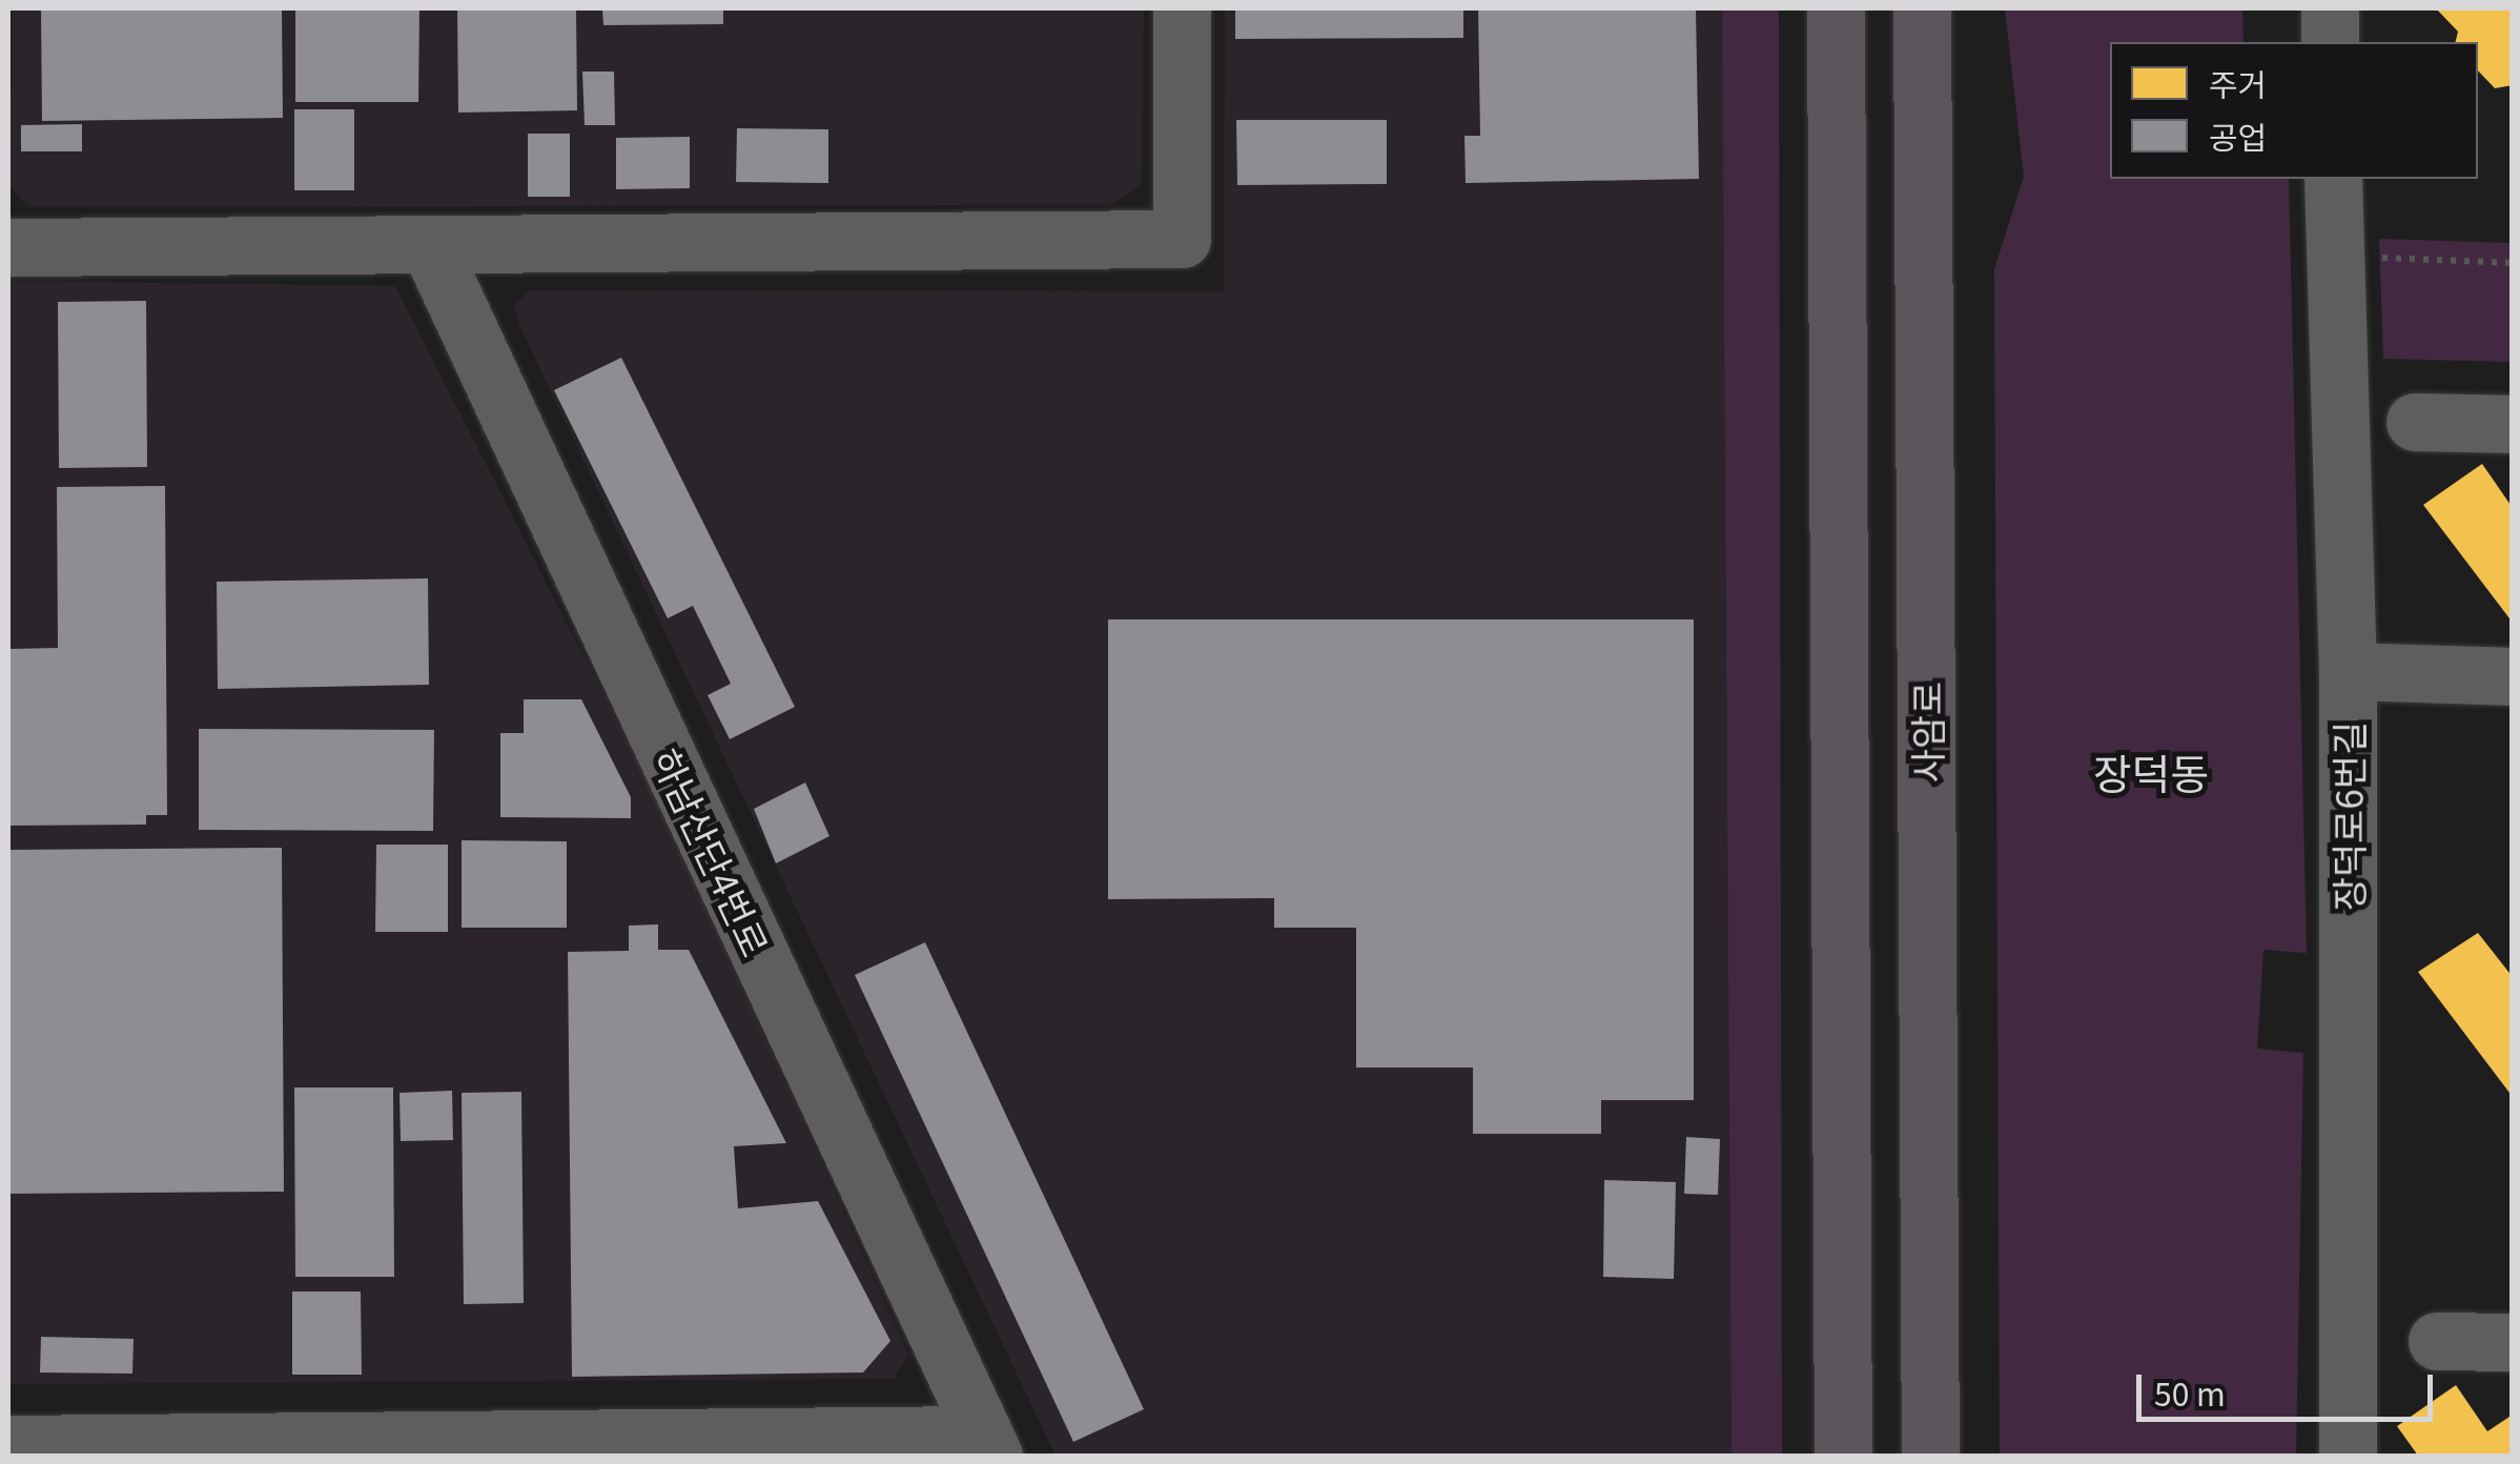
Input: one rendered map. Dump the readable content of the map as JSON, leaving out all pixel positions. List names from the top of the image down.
{
  "streets": {
    "main road": ["사암로"],
    "street": ["장덕로6번길", "하남산단4번로"]
  },
  "districts": ["장덕동"],
  "legend": ["주거", "공업"],
  "scale_bar": "50 m"
}
